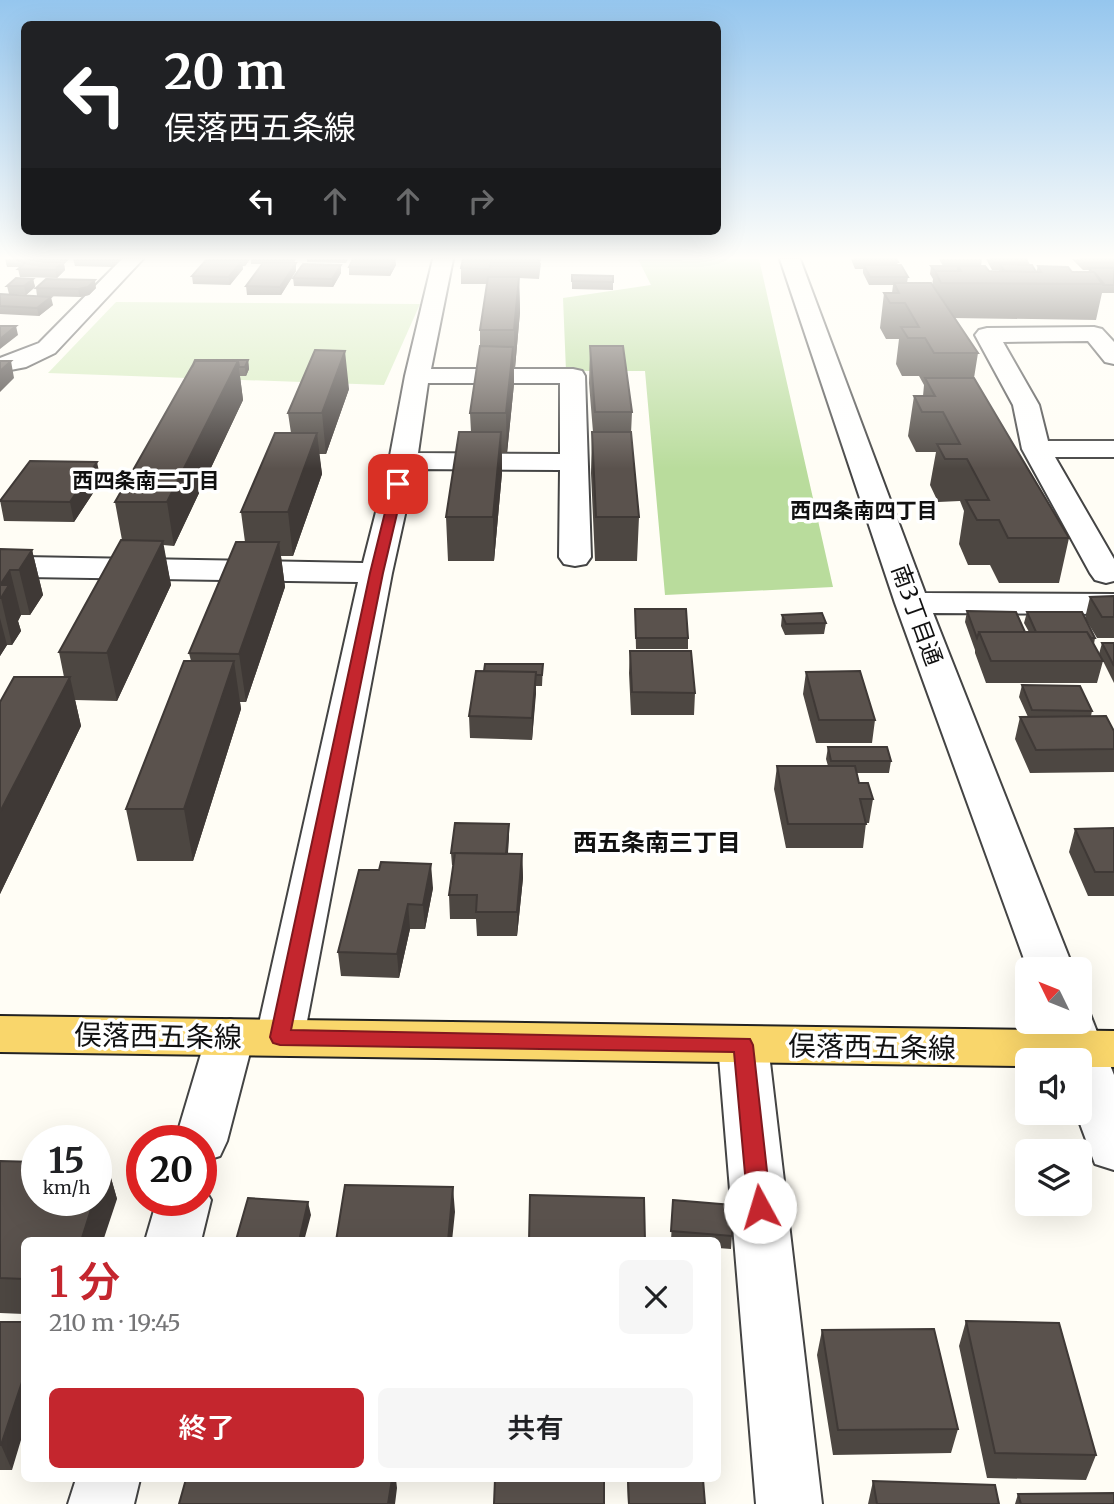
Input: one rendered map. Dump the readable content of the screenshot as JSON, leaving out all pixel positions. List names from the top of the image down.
{
  "streets": {
    "main road": ["俣落西五条線"],
    "street": ["南3丁目通"]
  },
  "districts": ["西四条南二丁目", "西四条南四丁目", "西五条南三丁目"],
  "north": "top left",
  "page": {
    "turn": ["20 m", "俣落西五条線"],
    "speed": "15 km/h",
    "limit": "20",
    "heading": ["1 分", "210 m · 19:45"],
    "buttons": ["終了", "共有"]
  }
}
